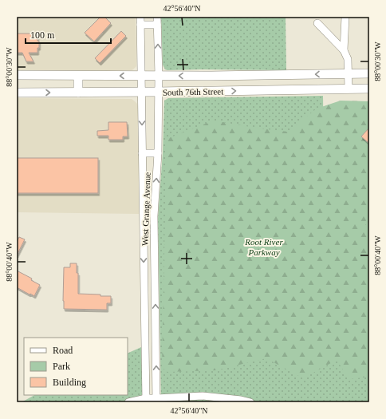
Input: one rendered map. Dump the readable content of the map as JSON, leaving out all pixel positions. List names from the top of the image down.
{
  "streets": {
    "main road": ["South 76th Street"],
    "street": ["West Grange Avenue"]
  },
  "crossings": [
    ["South 76th Street", "West Grange Avenue"]
  ],
  "parks": ["Root River Parkway"],
  "legend": ["Road", "Park", "Building"],
  "scale_bar": "100 m",
  "coordinates": ["42°56'40\"N", "88°00'30\"W", "88°00'40\"W"]
}
